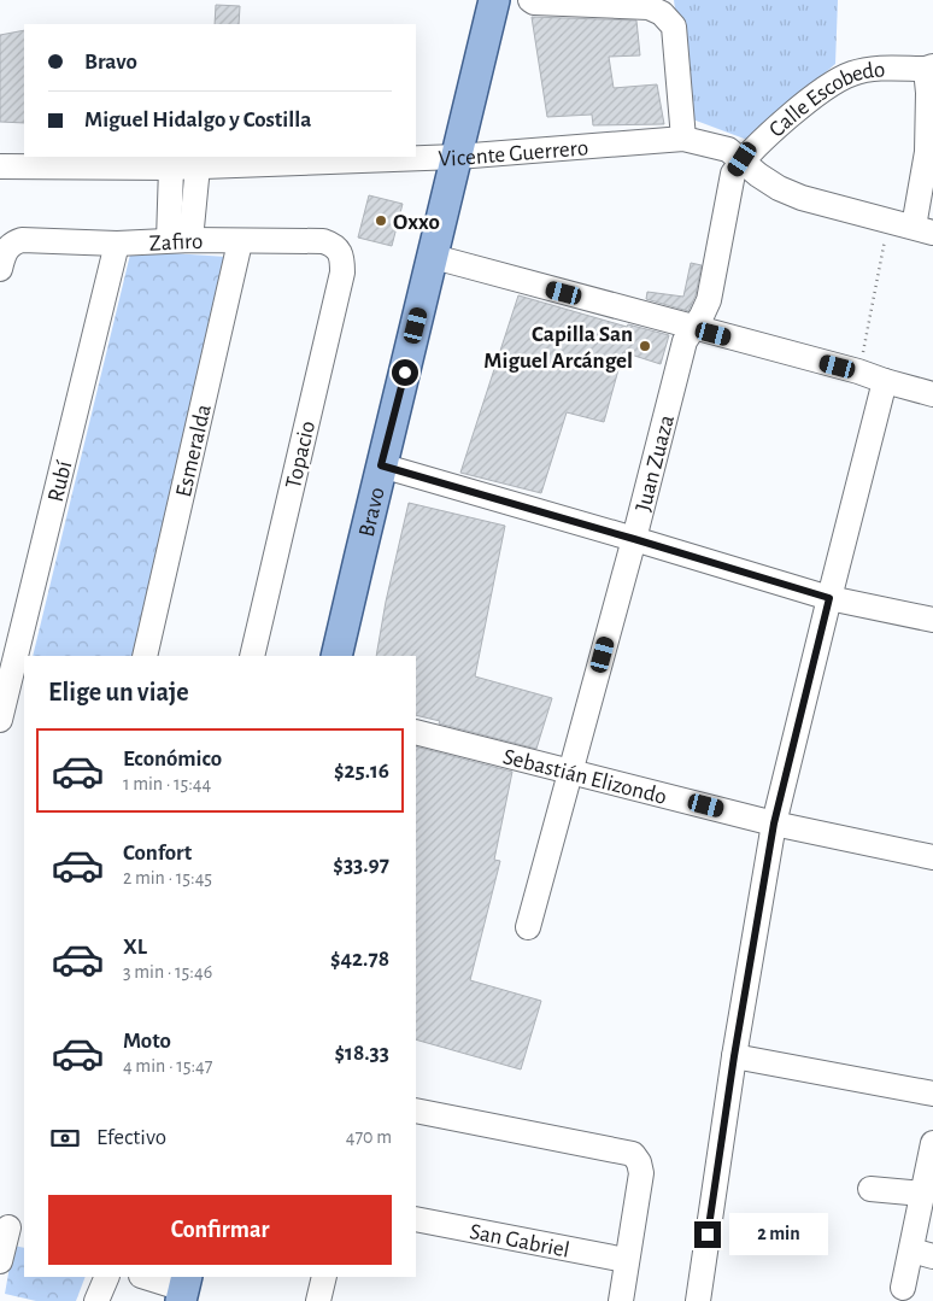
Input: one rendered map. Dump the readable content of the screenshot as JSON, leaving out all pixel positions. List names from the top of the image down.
{
  "streets": {
    "main road": ["Bravo"],
    "street": [
      "Calle Escobedo",
      "Vicente Guerrero",
      "Zafiro",
      "Esmeralda",
      "Topacio",
      "Juan Zuaza",
      "Rubí",
      "Sebastián Elizondo",
      "San Gabriel"
    ]
  },
  "crossings": [
    ["Calle Escobedo", "Vicente Guerrero"],
    ["Calle Escobedo", "Juan Zuaza"],
    ["Vicente Guerrero", "Juan Zuaza"],
    ["Vicente Guerrero", "Bravo"],
    ["Zafiro", "Esmeralda"],
    ["Zafiro", "Topacio"],
    ["Zafiro", "Rubí"],
    ["Juan Zuaza", "Sebastián Elizondo"]
  ],
  "places": ["Oxxo", "Capilla San Miguel Arcángel"],
  "page": {
    "banner": ["Bravo", "Miguel Hidalgo y Costilla"],
    "heading": "Elige un viaje",
    "list": [
      {
        "name": "Económico",
        "note": "1 min · 15:44",
        "value": "$25.16"
      },
      {
        "name": "Confort",
        "note": "2 min · 15:45",
        "value": "$33.97"
      },
      {
        "name": "XL",
        "note": "3 min · 15:46",
        "value": "$42.78"
      },
      {
        "name": "Moto",
        "note": "4 min · 15:47",
        "value": "$18.33"
      }
    ],
    "pay": ["Efectivo", "470 m"],
    "buttons": "Confirmar",
    "bubble": "2 min"
  }
}
